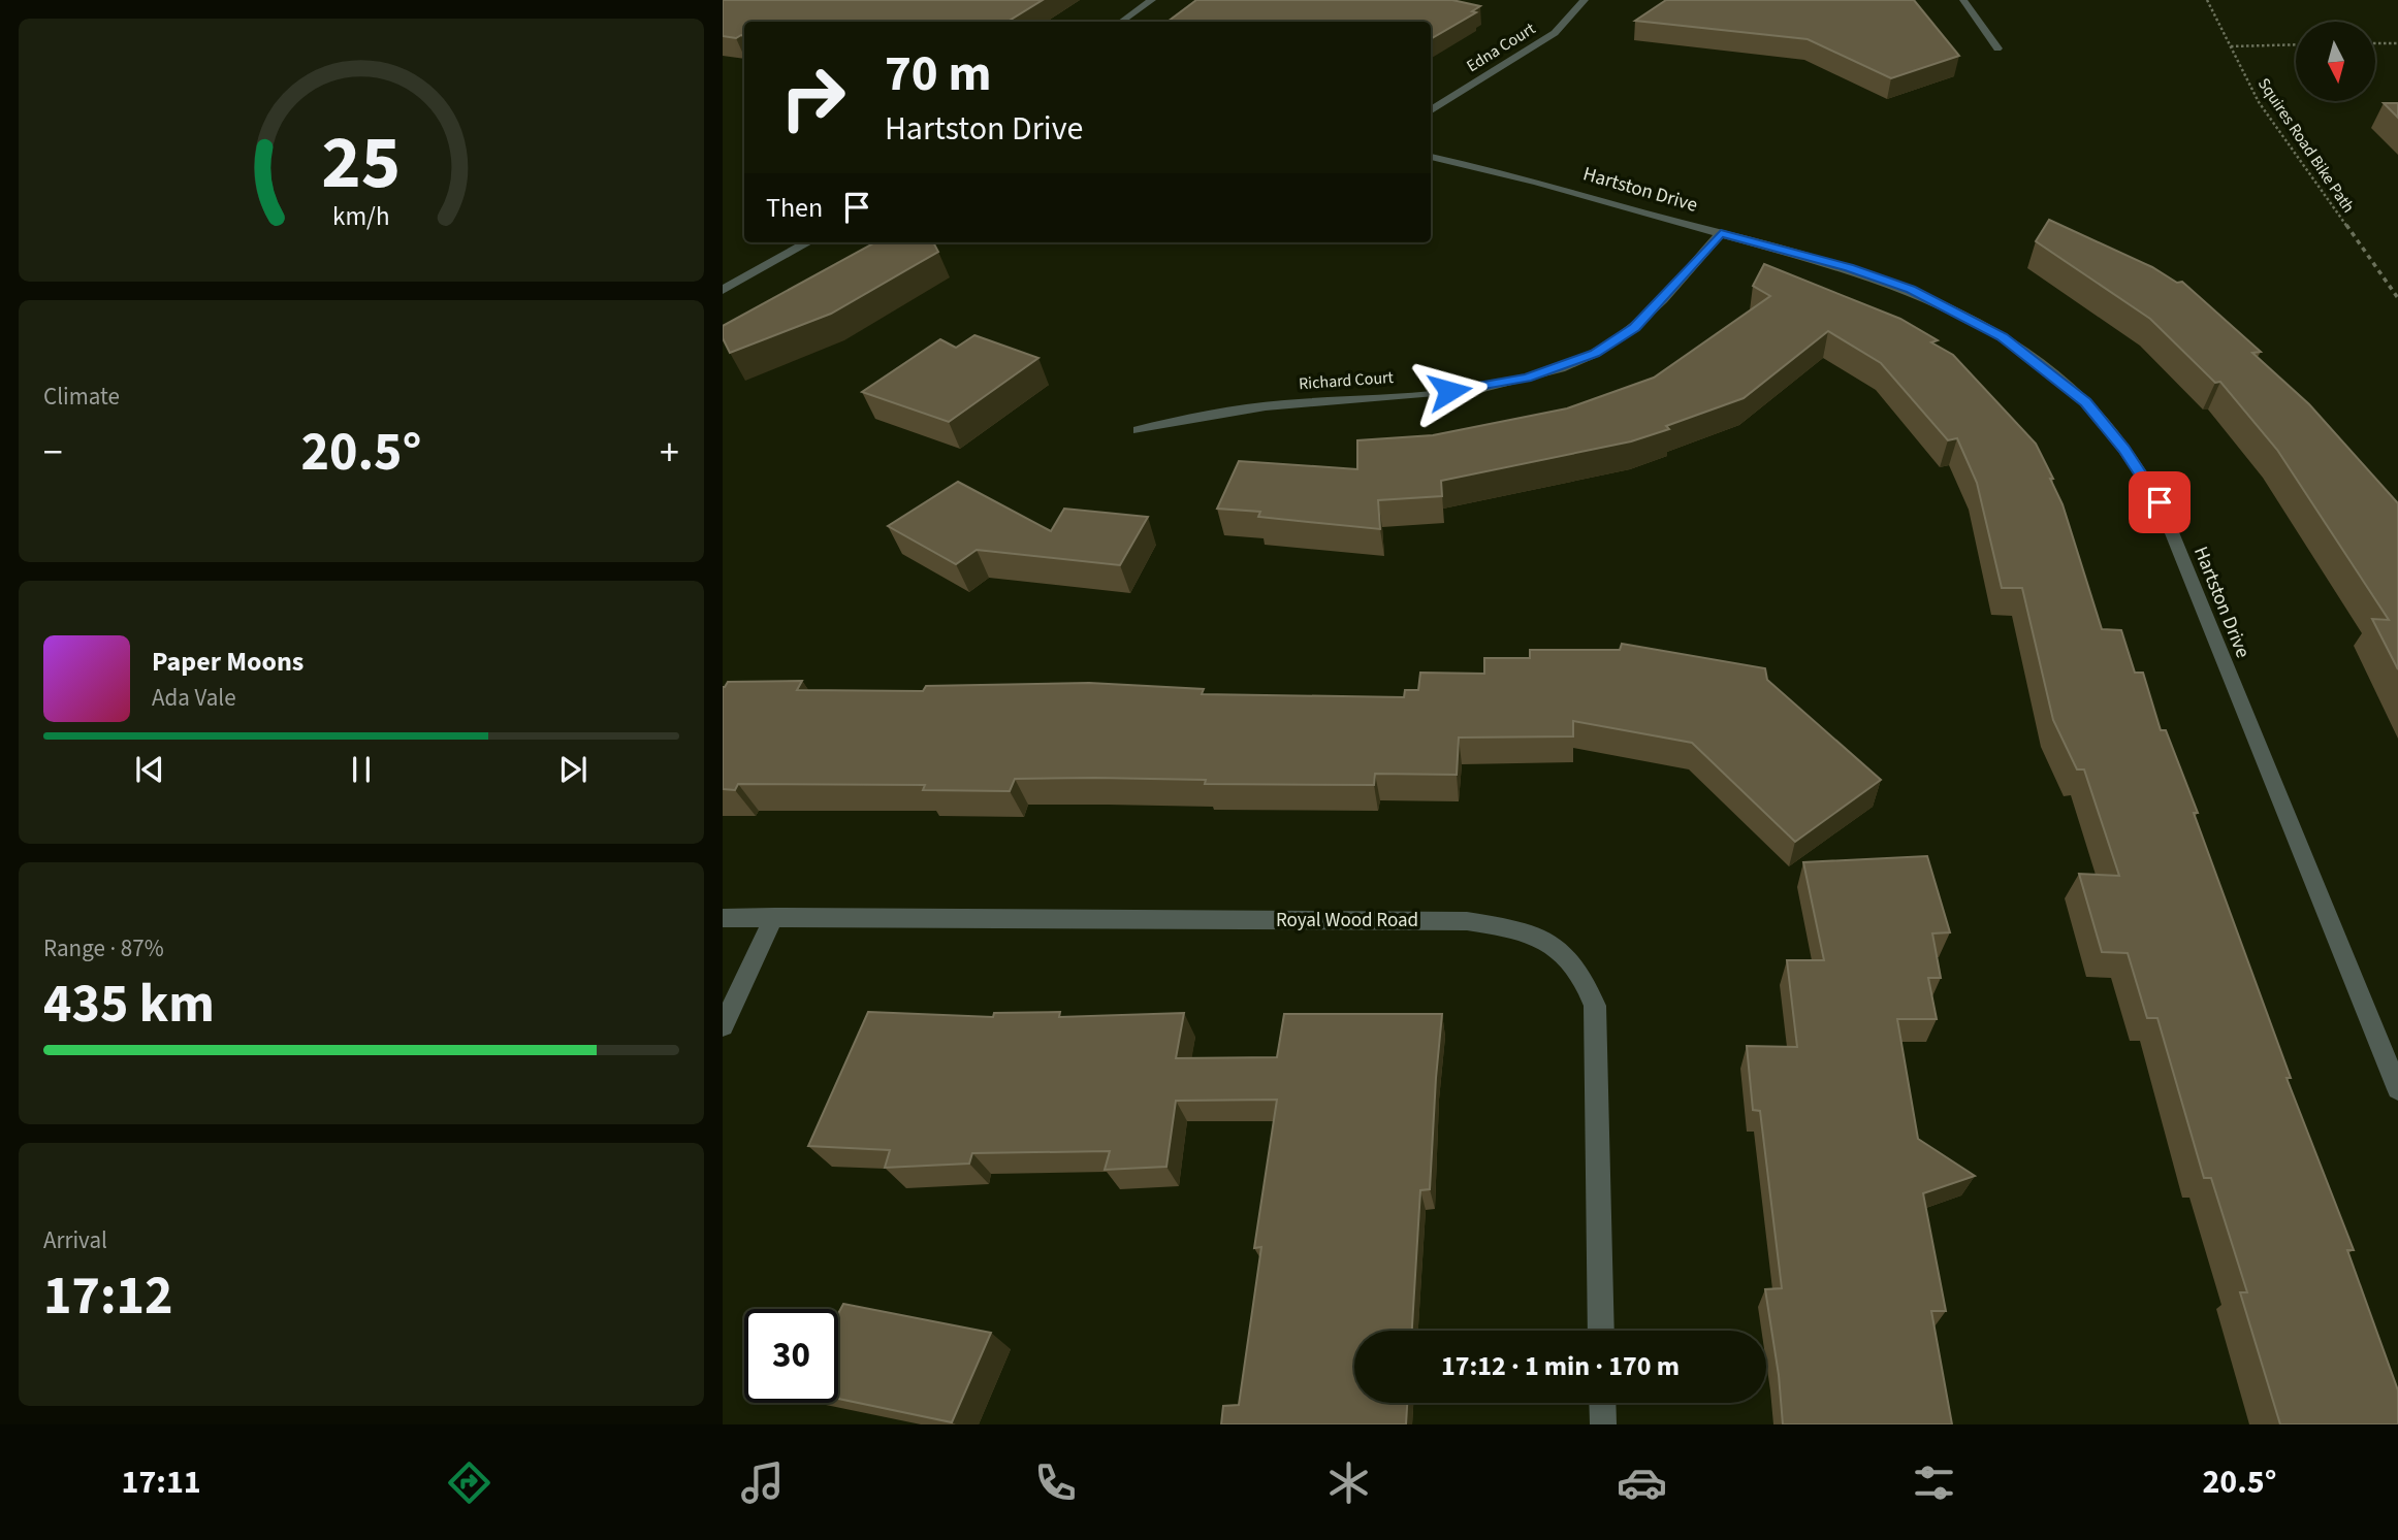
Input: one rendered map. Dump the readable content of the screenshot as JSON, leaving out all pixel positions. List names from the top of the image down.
{
  "streets": {
    "street": [
      "Edna Court",
      "Hartston Drive",
      "Richard Court",
      "Royal Wood Road"
    ],
    "path": ["Squires Road Bike Path"]
  },
  "crossings": [
    ["Hartston Drive", "Richard Court"]
  ],
  "north": "bottom",
  "page": {
    "turn": ["70 m", "Hartston Drive"],
    "then": "Then",
    "tile": [
      "Climate",
      ["Range · 87%", "435 km"],
      ["Arrival", "17:12"]
    ],
    "heat": ["−", "20.5°", "+"],
    "song": ["Paper Moons", "Ada Vale"],
    "limit": "30",
    "trip": "17:12 · 1 min · 170 m",
    "tabs": ["17:11", "20.5°"],
    "gauge": ["25", "km/h"]
  }
}
